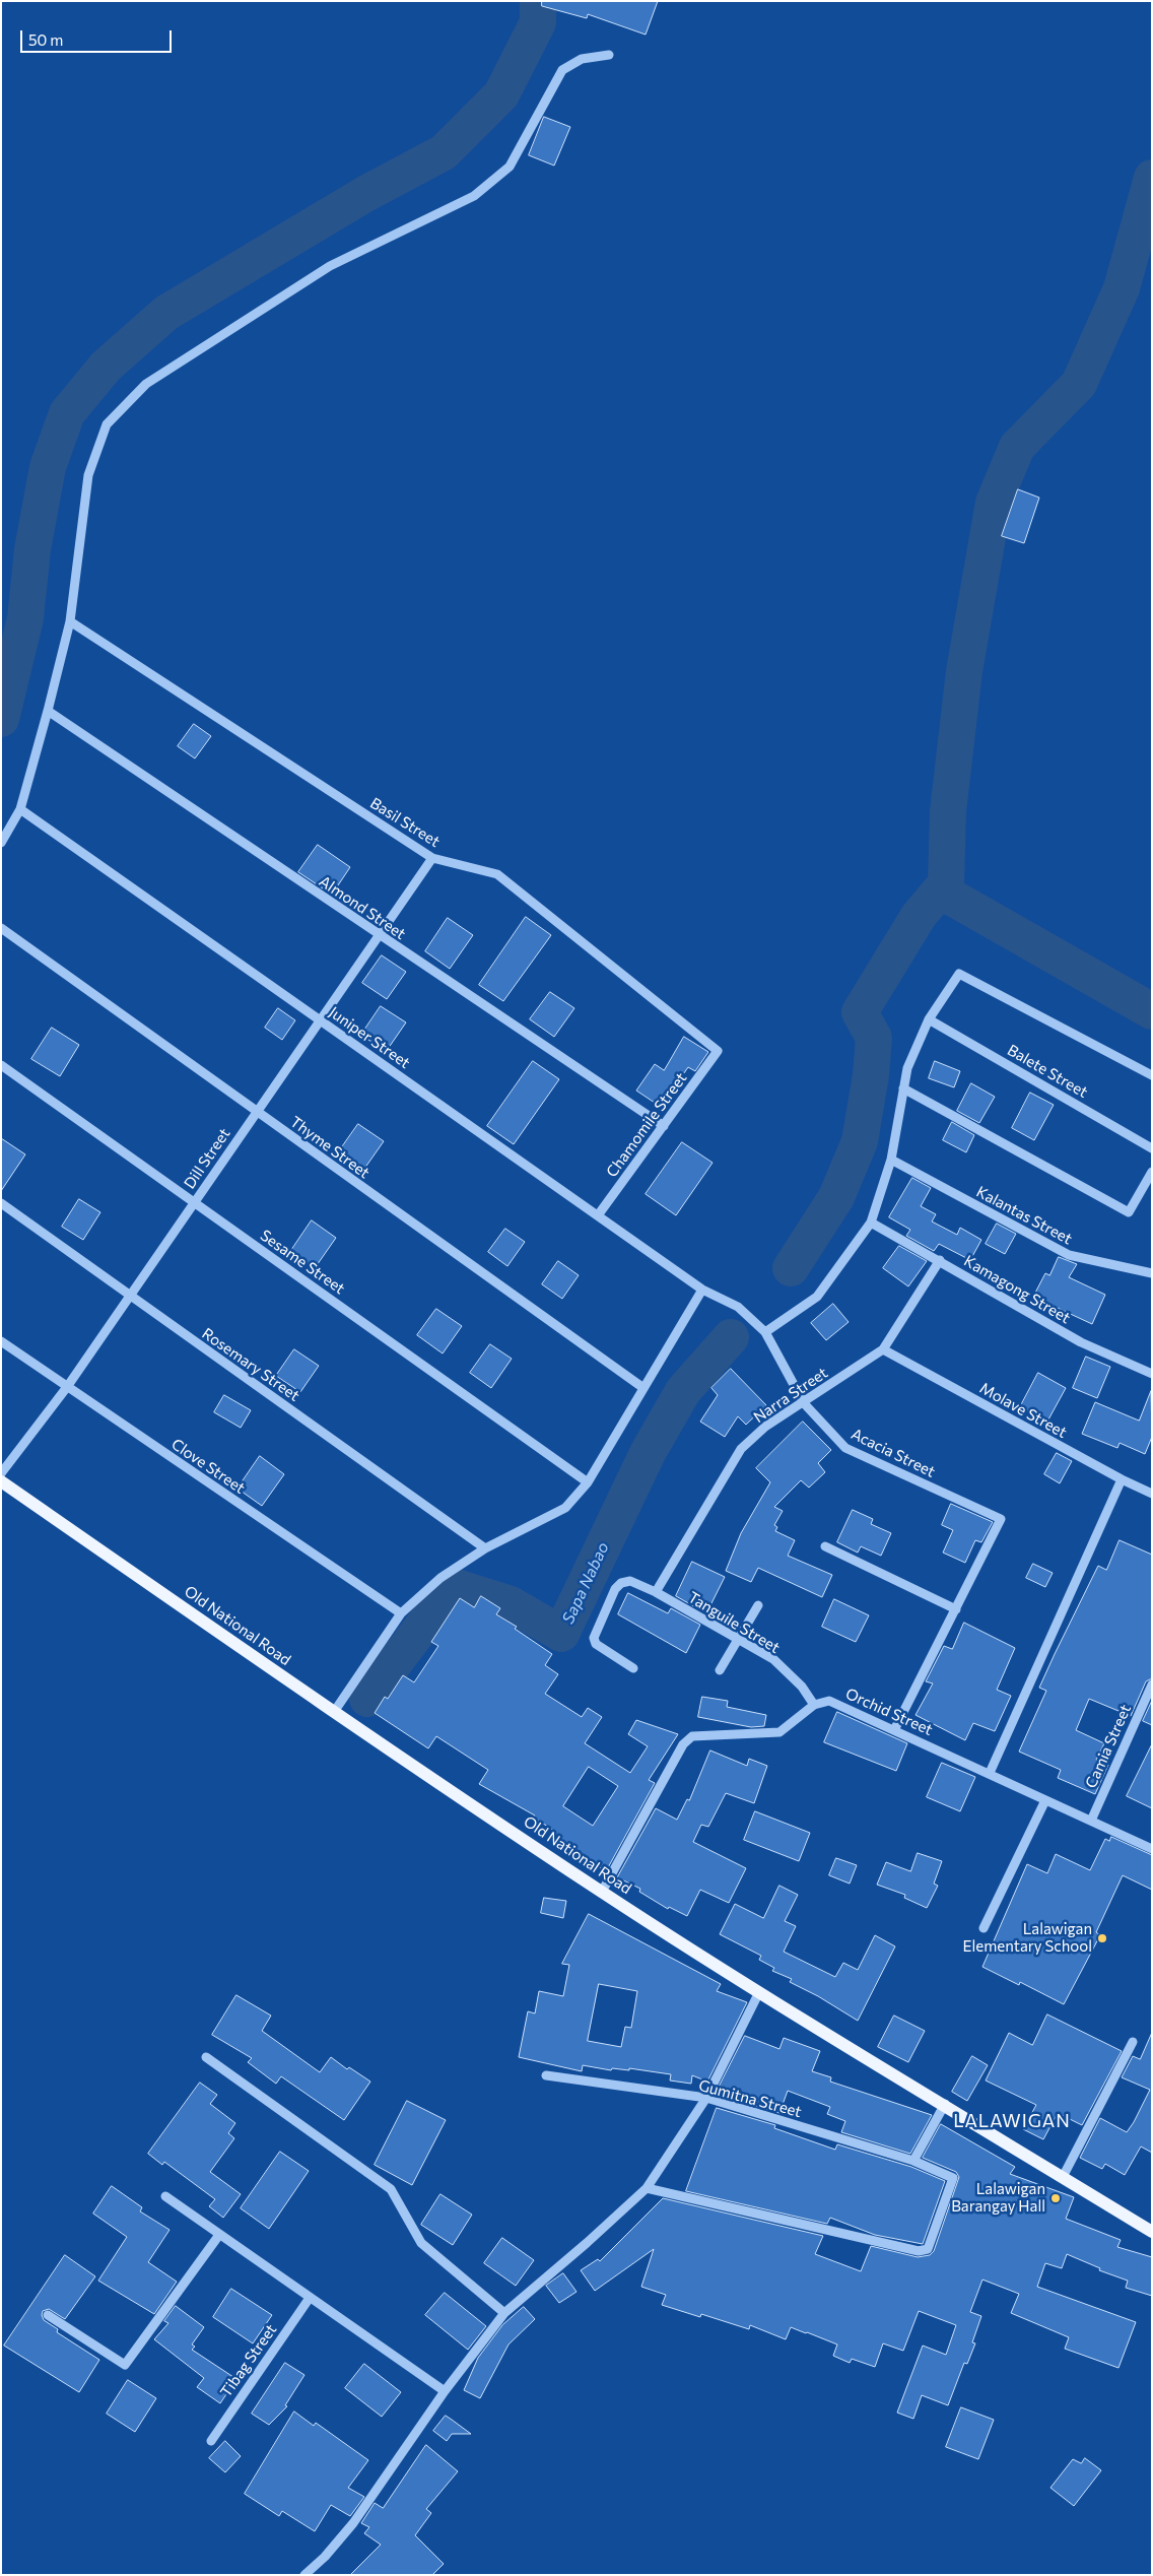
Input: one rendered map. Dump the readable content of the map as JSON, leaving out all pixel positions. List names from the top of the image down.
{
  "streets": {
    "main road": ["Old National Road"],
    "street": [
      "Basil Street",
      "Almond Street",
      "Juniper Street",
      "Balete Street",
      "Chamomile Street",
      "Thyme Street",
      "Dill Street",
      "Kalantas Street",
      "Sesame Street",
      "Kamagong Street",
      "Rosemary Street",
      "Narra Street",
      "Molave Street",
      "Acacia Street",
      "Clove Street",
      "Tanguile Street",
      "Orchid Street",
      "Camia Street",
      "Gumitna Street",
      "Tibag Street"
    ]
  },
  "crossings": [
    ["Basil Street", "Chamomile Street"],
    ["Basil Street", "Dill Street"],
    ["Almond Street", "Chamomile Street"],
    ["Almond Street", "Dill Street"],
    ["Juniper Street", "Chamomile Street"],
    ["Juniper Street", "Dill Street"],
    ["Juniper Street", "Acacia Street"],
    ["Thyme Street", "Dill Street"],
    ["Dill Street", "Sesame Street"],
    ["Dill Street", "Rosemary Street"],
    ["Dill Street", "Clove Street"],
    ["Kamagong Street", "Narra Street"],
    ["Narra Street", "Molave Street"],
    ["Narra Street", "Acacia Street"],
    ["Narra Street", "Tanguile Street"],
    ["Tanguile Street", "Orchid Street"],
    ["Orchid Street", "Camia Street"]
  ],
  "districts": ["LALAWIGAN"],
  "water": ["Sapa Nabao"],
  "places": ["Lalawigan Elementary School", "Lalawigan Barangay Hall"],
  "scale_bar": "50 m"
}
